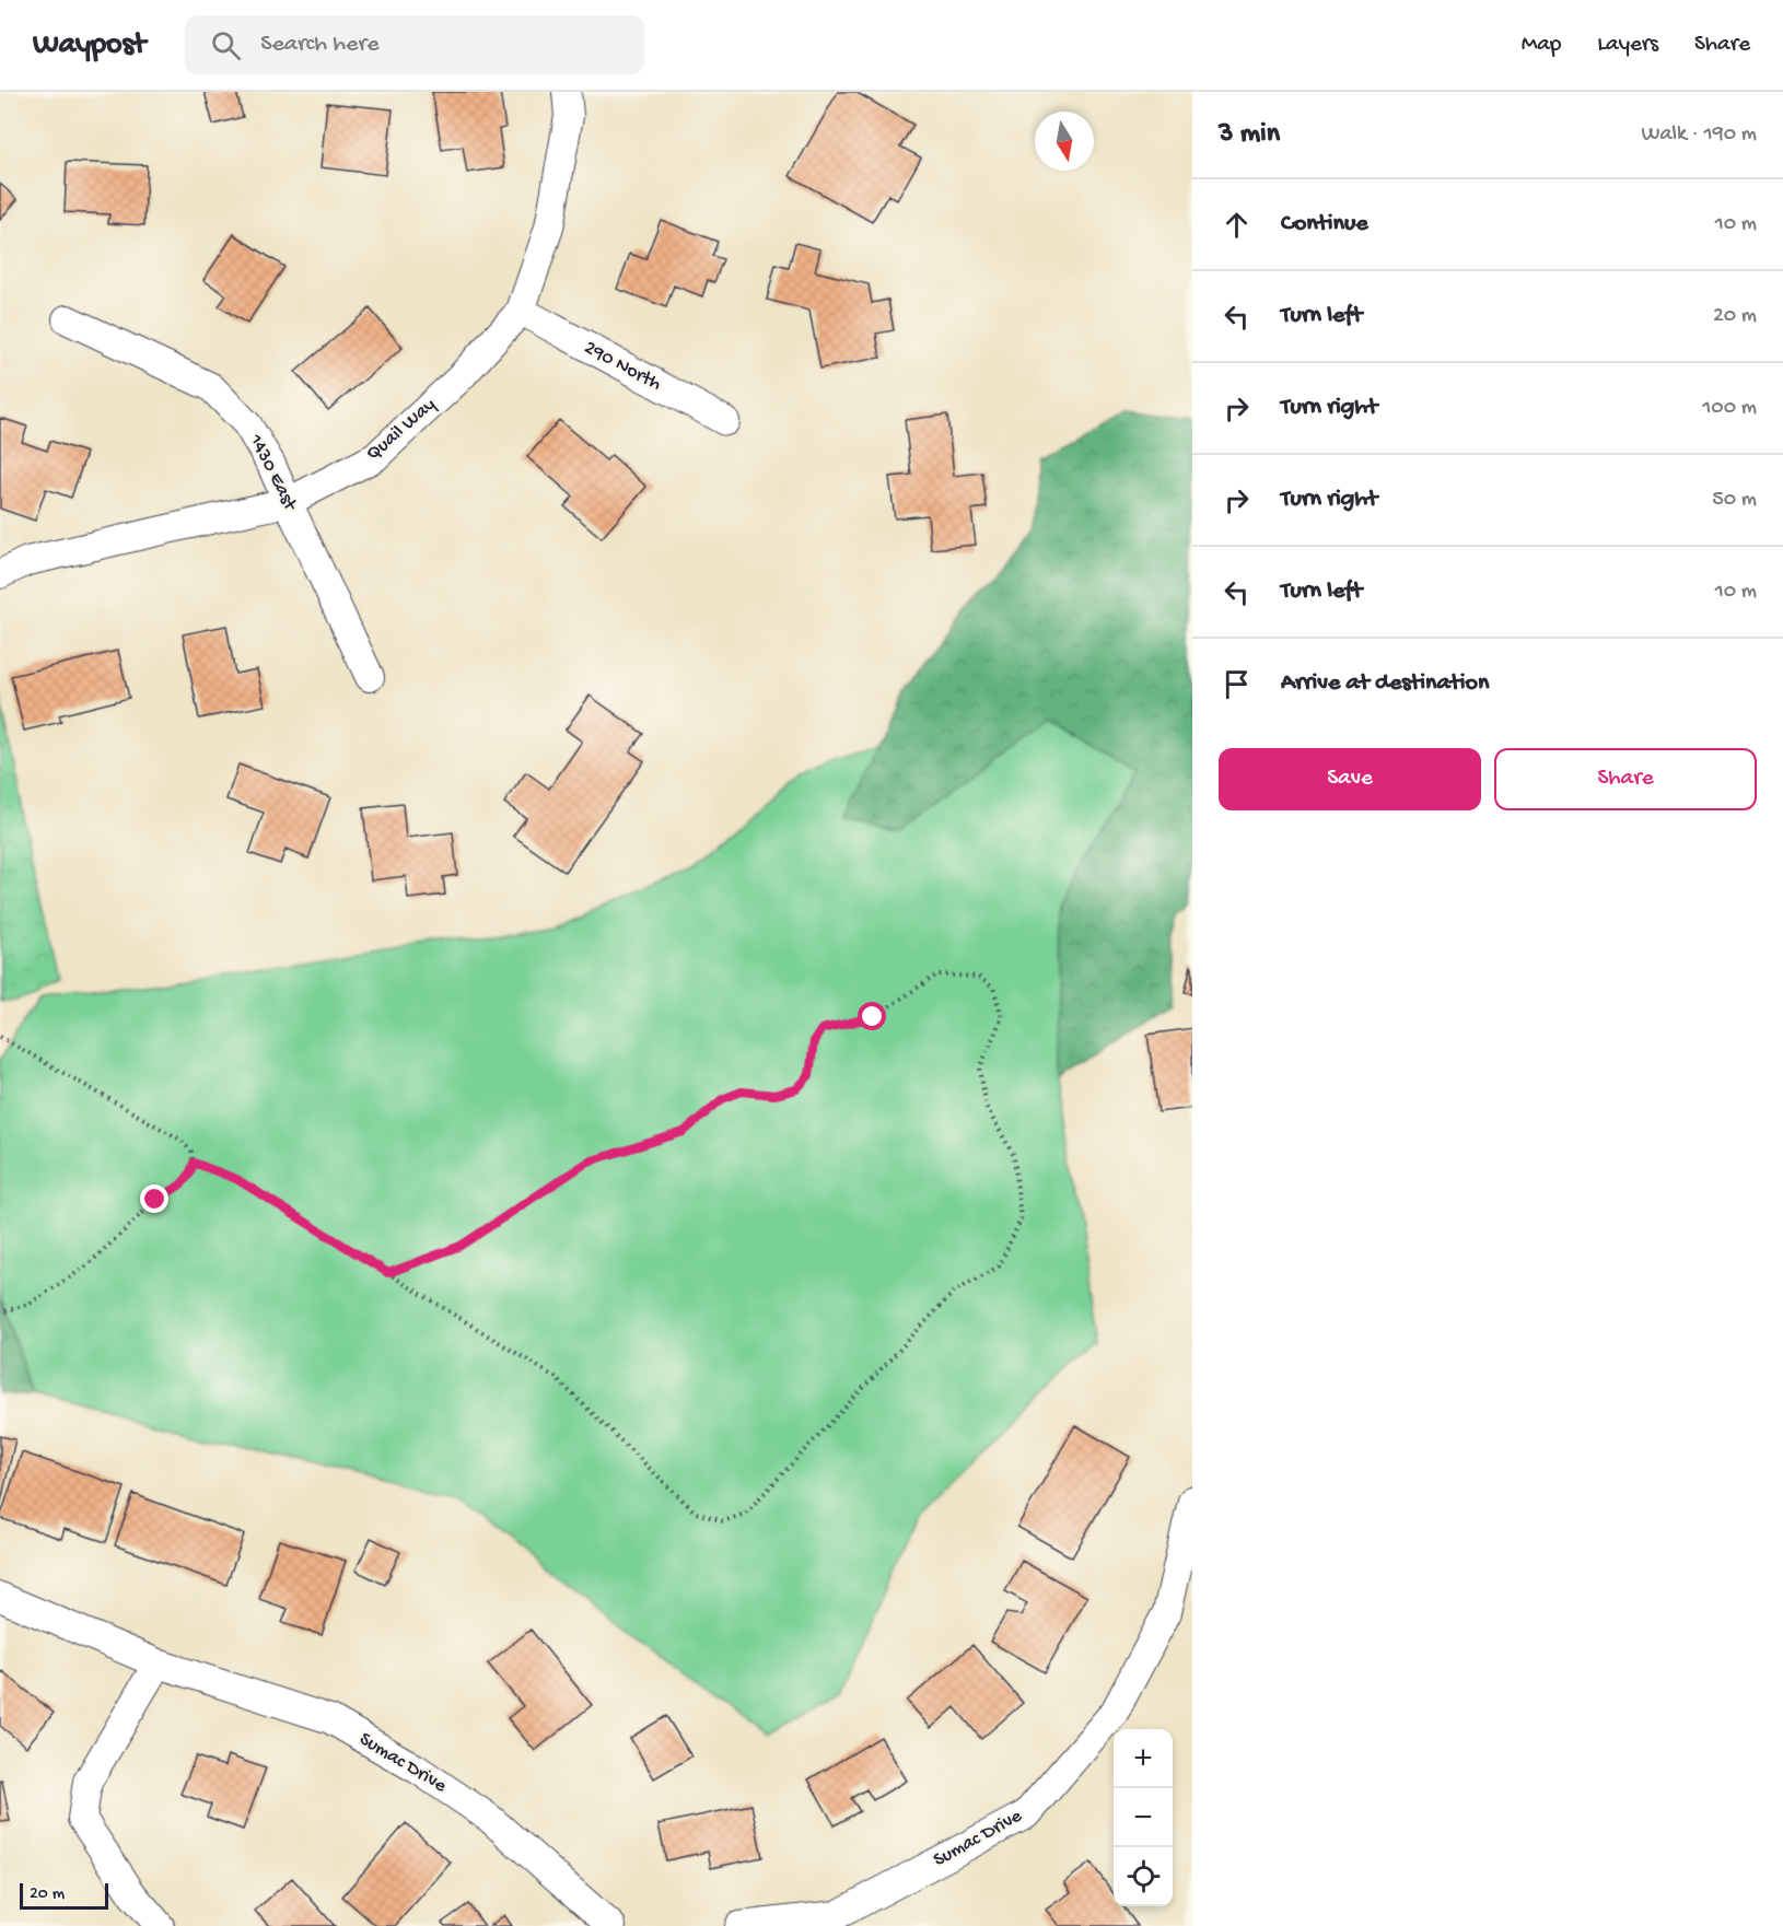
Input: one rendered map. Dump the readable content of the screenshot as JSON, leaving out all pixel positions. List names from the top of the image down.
{
  "streets": {
    "street": [
      "290 North",
      "Quail Way",
      "1430 East",
      "Sumac Drive"
    ]
  },
  "crossings": [
    ["290 North", "Quail Way"],
    ["Quail Way", "1430 East"]
  ],
  "scale_bar": "20 m",
  "north": "bottom",
  "page": {
    "header": "Waypost",
    "search": "Search here",
    "nav": ["Map", "Layers", "Share"],
    "heading": ["3 min", "Walk · 190 m"],
    "list": [
      ["Continue", "10 m"],
      ["Turn left", "20 m"],
      ["Turn right", "100 m"],
      ["Turn right", "50 m"],
      ["Turn left", "10 m"],
      "Arrive at destination"
    ],
    "buttons": ["Save", "Share"],
    "map_buttons": ["+", "−"],
    "scale": "20 m"
  }
}
